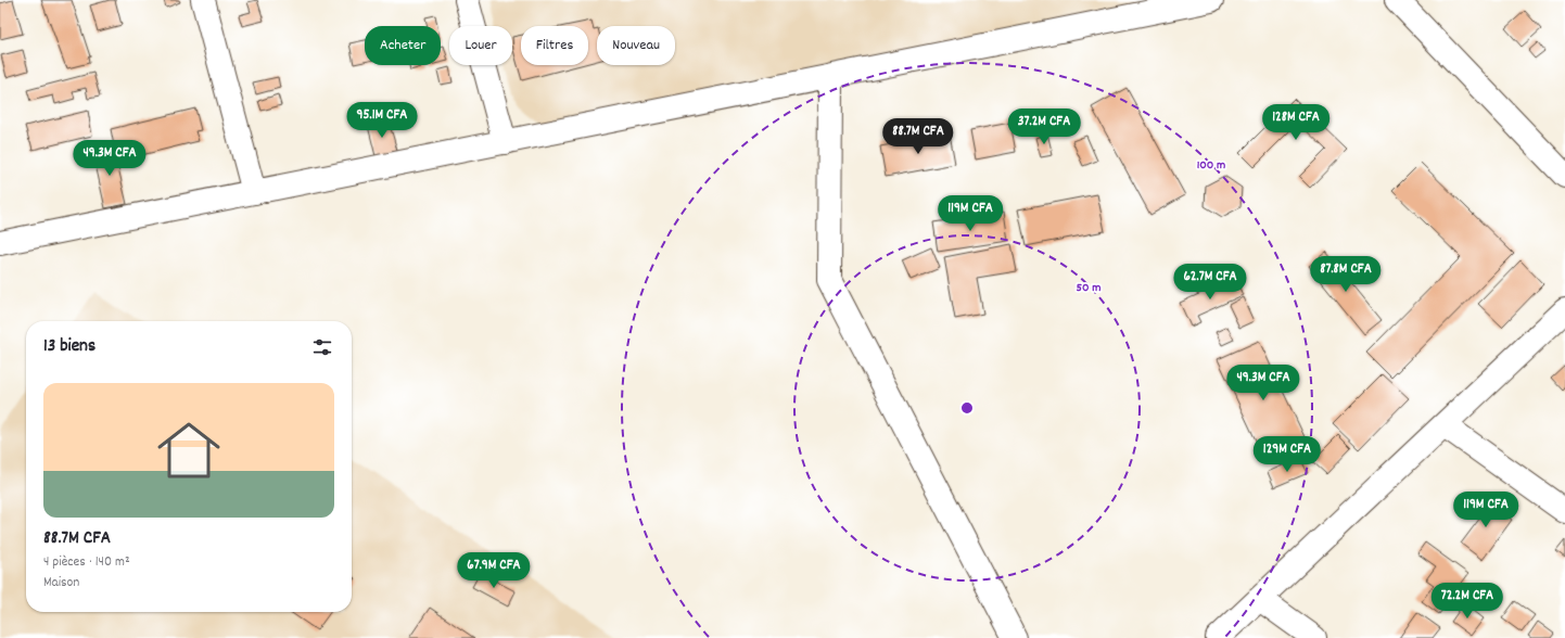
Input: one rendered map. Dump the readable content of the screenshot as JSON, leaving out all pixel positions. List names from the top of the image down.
{
  "page": {
    "chip": [
      "Acheter",
      "Louer",
      "Filtres",
      "Nouveau"
    ],
    "price": [
      "95.1M CFA",
      "128M CFA",
      "37.2M CFA",
      "88.7M CFA",
      "49.3M CFA",
      "119M CFA",
      "87.8M CFA",
      "62.7M CFA",
      "49.3M CFA",
      "129M CFA",
      "119M CFA",
      "67.9M CFA",
      "72.2M CFA"
    ],
    "heading": "13 biens",
    "list": [
      {
        "name": "88.7M CFA",
        "note": "4 pièces · 140 m² · Maison"
      }
    ]
  },
  "rings": ["100 m", "50 m"]
}
